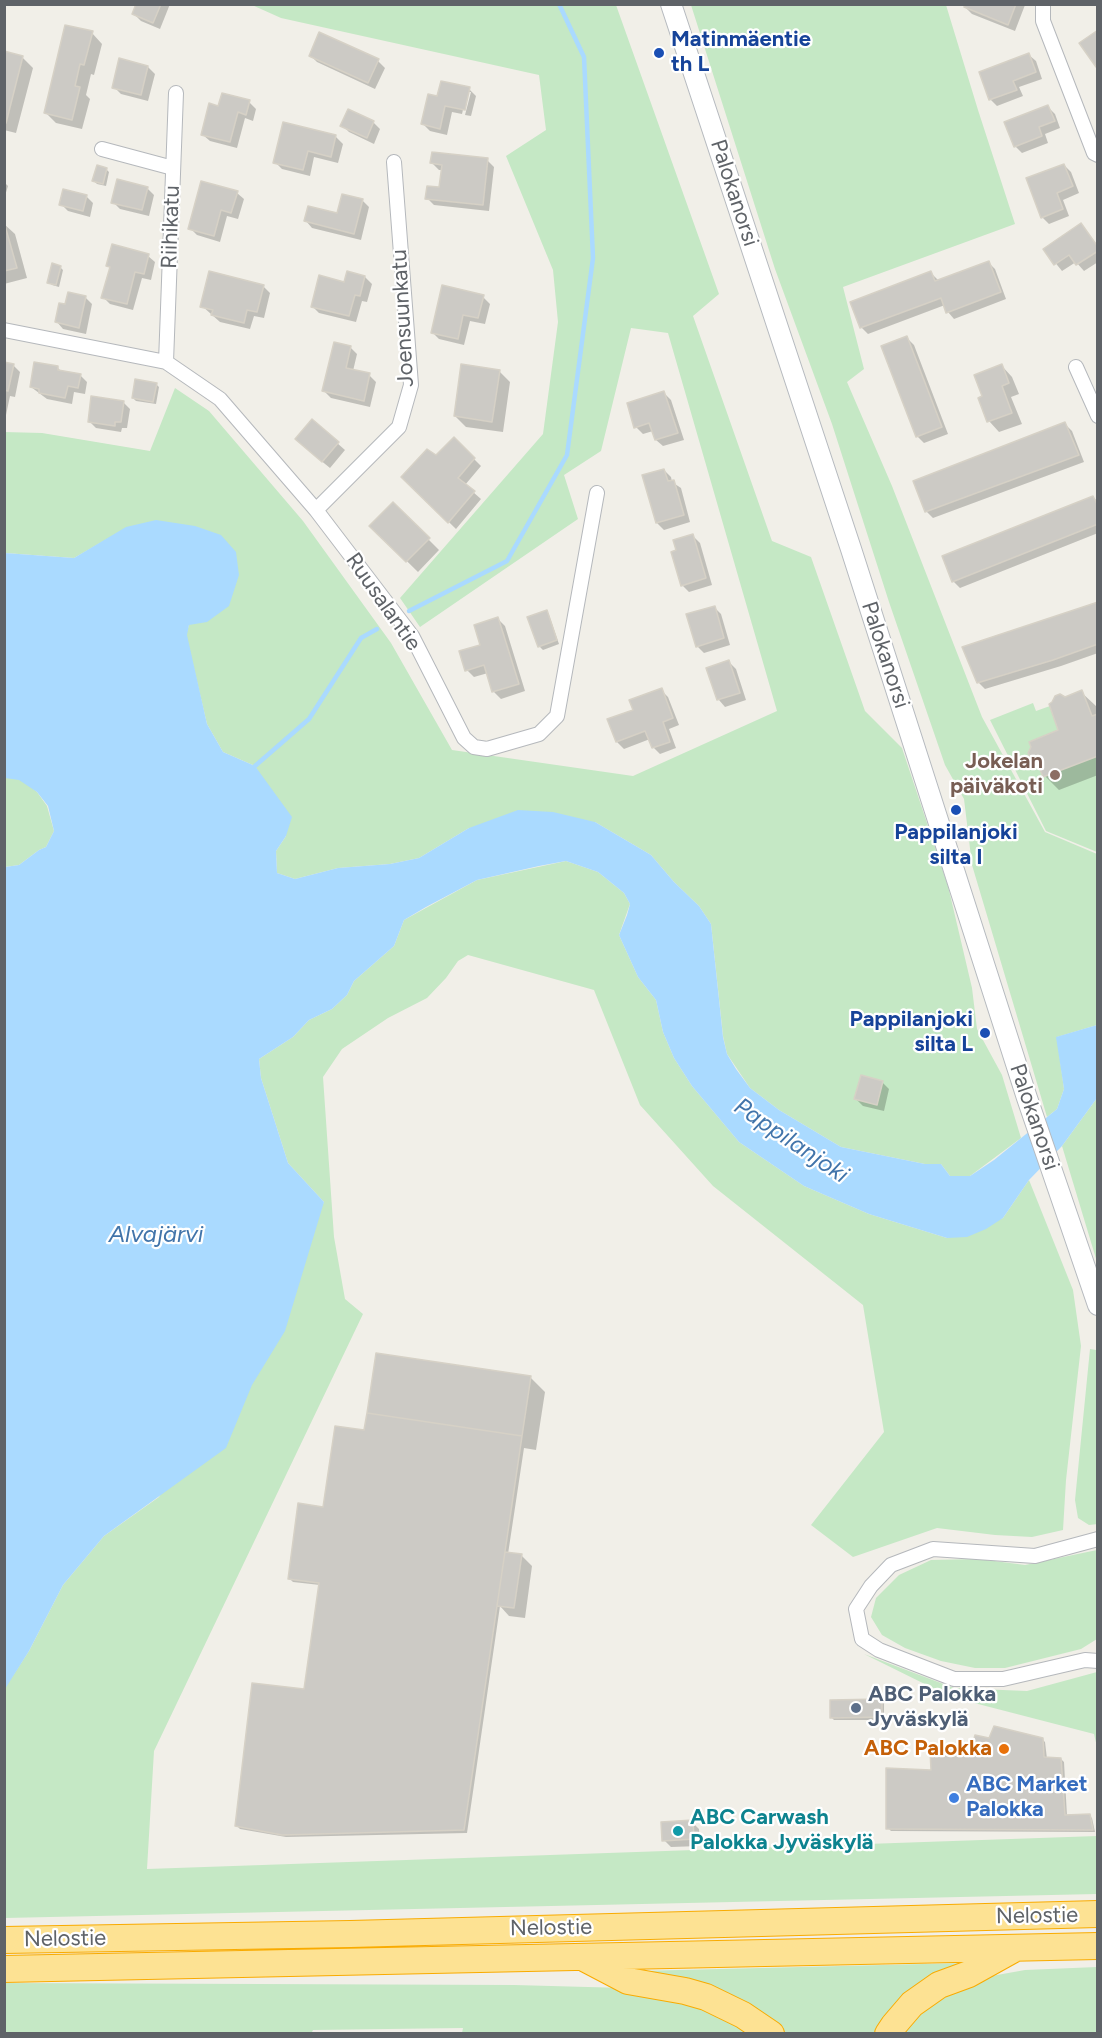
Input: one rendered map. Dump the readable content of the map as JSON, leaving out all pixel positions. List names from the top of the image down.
{
  "streets": {
    "highway": ["Nelostie"],
    "main road": ["Palokanorsi"],
    "street": ["Riihikatu", "Joensuunkatu", "Ruusalantie"]
  },
  "crossings": [
    ["Riihikatu", "Ruusalantie"],
    ["Joensuunkatu", "Ruusalantie"]
  ],
  "water": ["Pappilanjoki", "Alvajärvi"],
  "places": [
    "Matinmäentie th L",
    "Jokelan päiväkoti",
    "Pappilanjoki silta I",
    "Pappilanjoki silta L",
    "ABC Palokka Jyväskylä",
    "ABC Palokka",
    "ABC Market Palokka",
    "ABC Carwash Palokka Jyväskylä"
  ]
}
